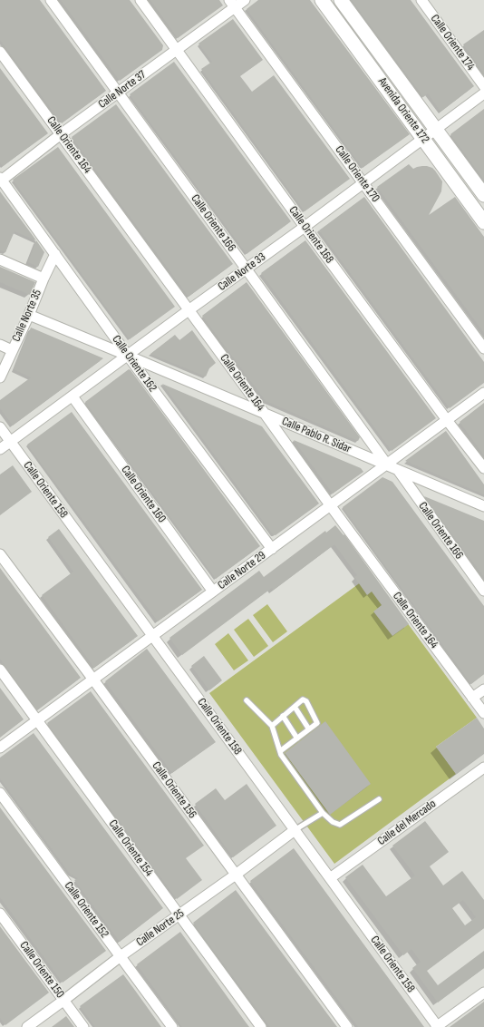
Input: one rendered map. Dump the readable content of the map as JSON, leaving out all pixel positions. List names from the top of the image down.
{
  "streets": {
    "street": [
      "Calle Oriente 174",
      "Calle Norte 37",
      "Avenida Oriente 172",
      "Calle Oriente 164",
      "Calle Oriente 170",
      "Calle Oriente 166",
      "Calle Oriente 168",
      "Calle Norte 33",
      "Calle Norte 35",
      "Calle Oriente 162",
      "Calle Pablo R. Sidar",
      "Calle Oriente 158",
      "Calle Oriente 160",
      "Calle Norte 29",
      "Calle Oriente 156",
      "Calle del Mercado",
      "Calle Oriente 154",
      "Calle Oriente 152",
      "Calle Norte 25",
      "Calle Oriente 150"
    ]
  },
  "crossings": [
    ["Calle Norte 37", "Calle Oriente 164"],
    ["Calle Norte 37", "Calle Oriente 170"],
    ["Calle Norte 37", "Calle Oriente 166"],
    ["Calle Norte 37", "Calle Oriente 168"],
    ["Calle Norte 37", "Calle Oriente 162"],
    ["Avenida Oriente 172", "Calle Norte 33"],
    ["Calle Oriente 164", "Calle Norte 33"],
    ["Calle Oriente 164", "Calle Pablo R. Sidar"],
    ["Calle Oriente 164", "Calle Norte 29"],
    ["Calle Oriente 170", "Calle Norte 33"],
    ["Calle Oriente 166", "Calle Norte 33"],
    ["Calle Oriente 166", "Calle Pablo R. Sidar"],
    ["Calle Oriente 166", "Calle Norte 29"],
    ["Calle Oriente 168", "Calle Norte 33"],
    ["Calle Oriente 168", "Calle Norte 29"],
    ["Calle Norte 33", "Calle Oriente 162"],
    ["Calle Norte 33", "Calle Pablo R. Sidar"],
    ["Calle Norte 33", "Calle Oriente 158"],
    ["Calle Norte 33", "Calle Oriente 160"],
    ["Calle Norte 35", "Calle Oriente 162"],
    ["Calle Norte 35", "Calle Pablo R. Sidar"],
    ["Calle Oriente 162", "Calle Pablo R. Sidar"],
    ["Calle Oriente 162", "Calle Norte 29"],
    ["Calle Pablo R. Sidar", "Calle Norte 29"],
    ["Calle Oriente 158", "Calle Norte 29"],
    ["Calle Oriente 158", "Calle del Mercado"],
    ["Calle Oriente 158", "Calle Norte 25"],
    ["Calle Oriente 160", "Calle Norte 29"],
    ["Calle Norte 29", "Calle Oriente 156"],
    ["Calle Norte 29", "Calle Oriente 154"],
    ["Calle Oriente 156", "Calle Norte 25"],
    ["Calle Oriente 154", "Calle Norte 25"],
    ["Calle Oriente 152", "Calle Norte 25"],
    ["Calle Norte 25", "Calle Oriente 150"]
  ]
}
